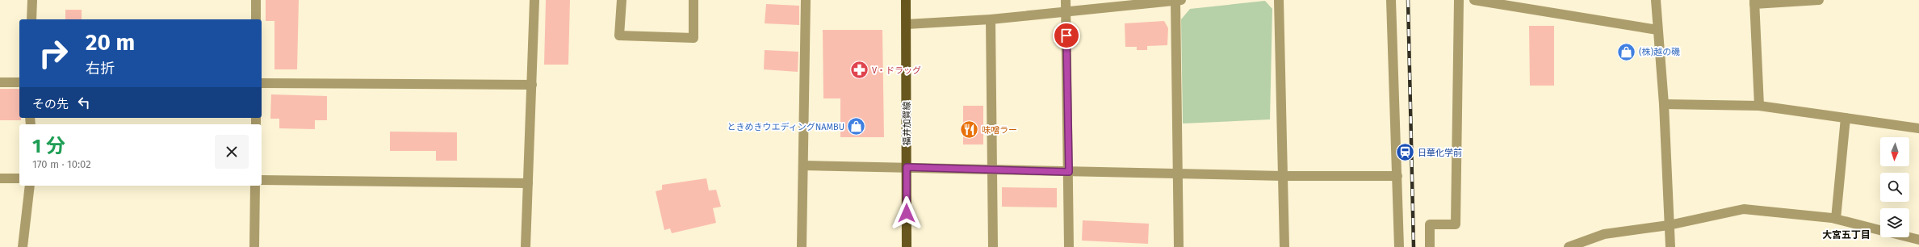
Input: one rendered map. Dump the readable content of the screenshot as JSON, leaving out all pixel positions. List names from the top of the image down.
{
  "streets": {
    "main road": ["福井加賀線"]
  },
  "districts": ["大宮五丁目"],
  "places": {
    "shop": ["(株)越の磯", "ときめきウエディングNAMBU"],
    "pharmacy": ["V・ドラッグ"],
    "restaurant": ["味噌ラー"],
    "station": ["日華化学前"]
  },
  "north": "bottom",
  "page": {
    "turn": ["20 m", "右折"],
    "then": "その先",
    "heading": ["1 分", "170 m · 10:02"]
  }
}
